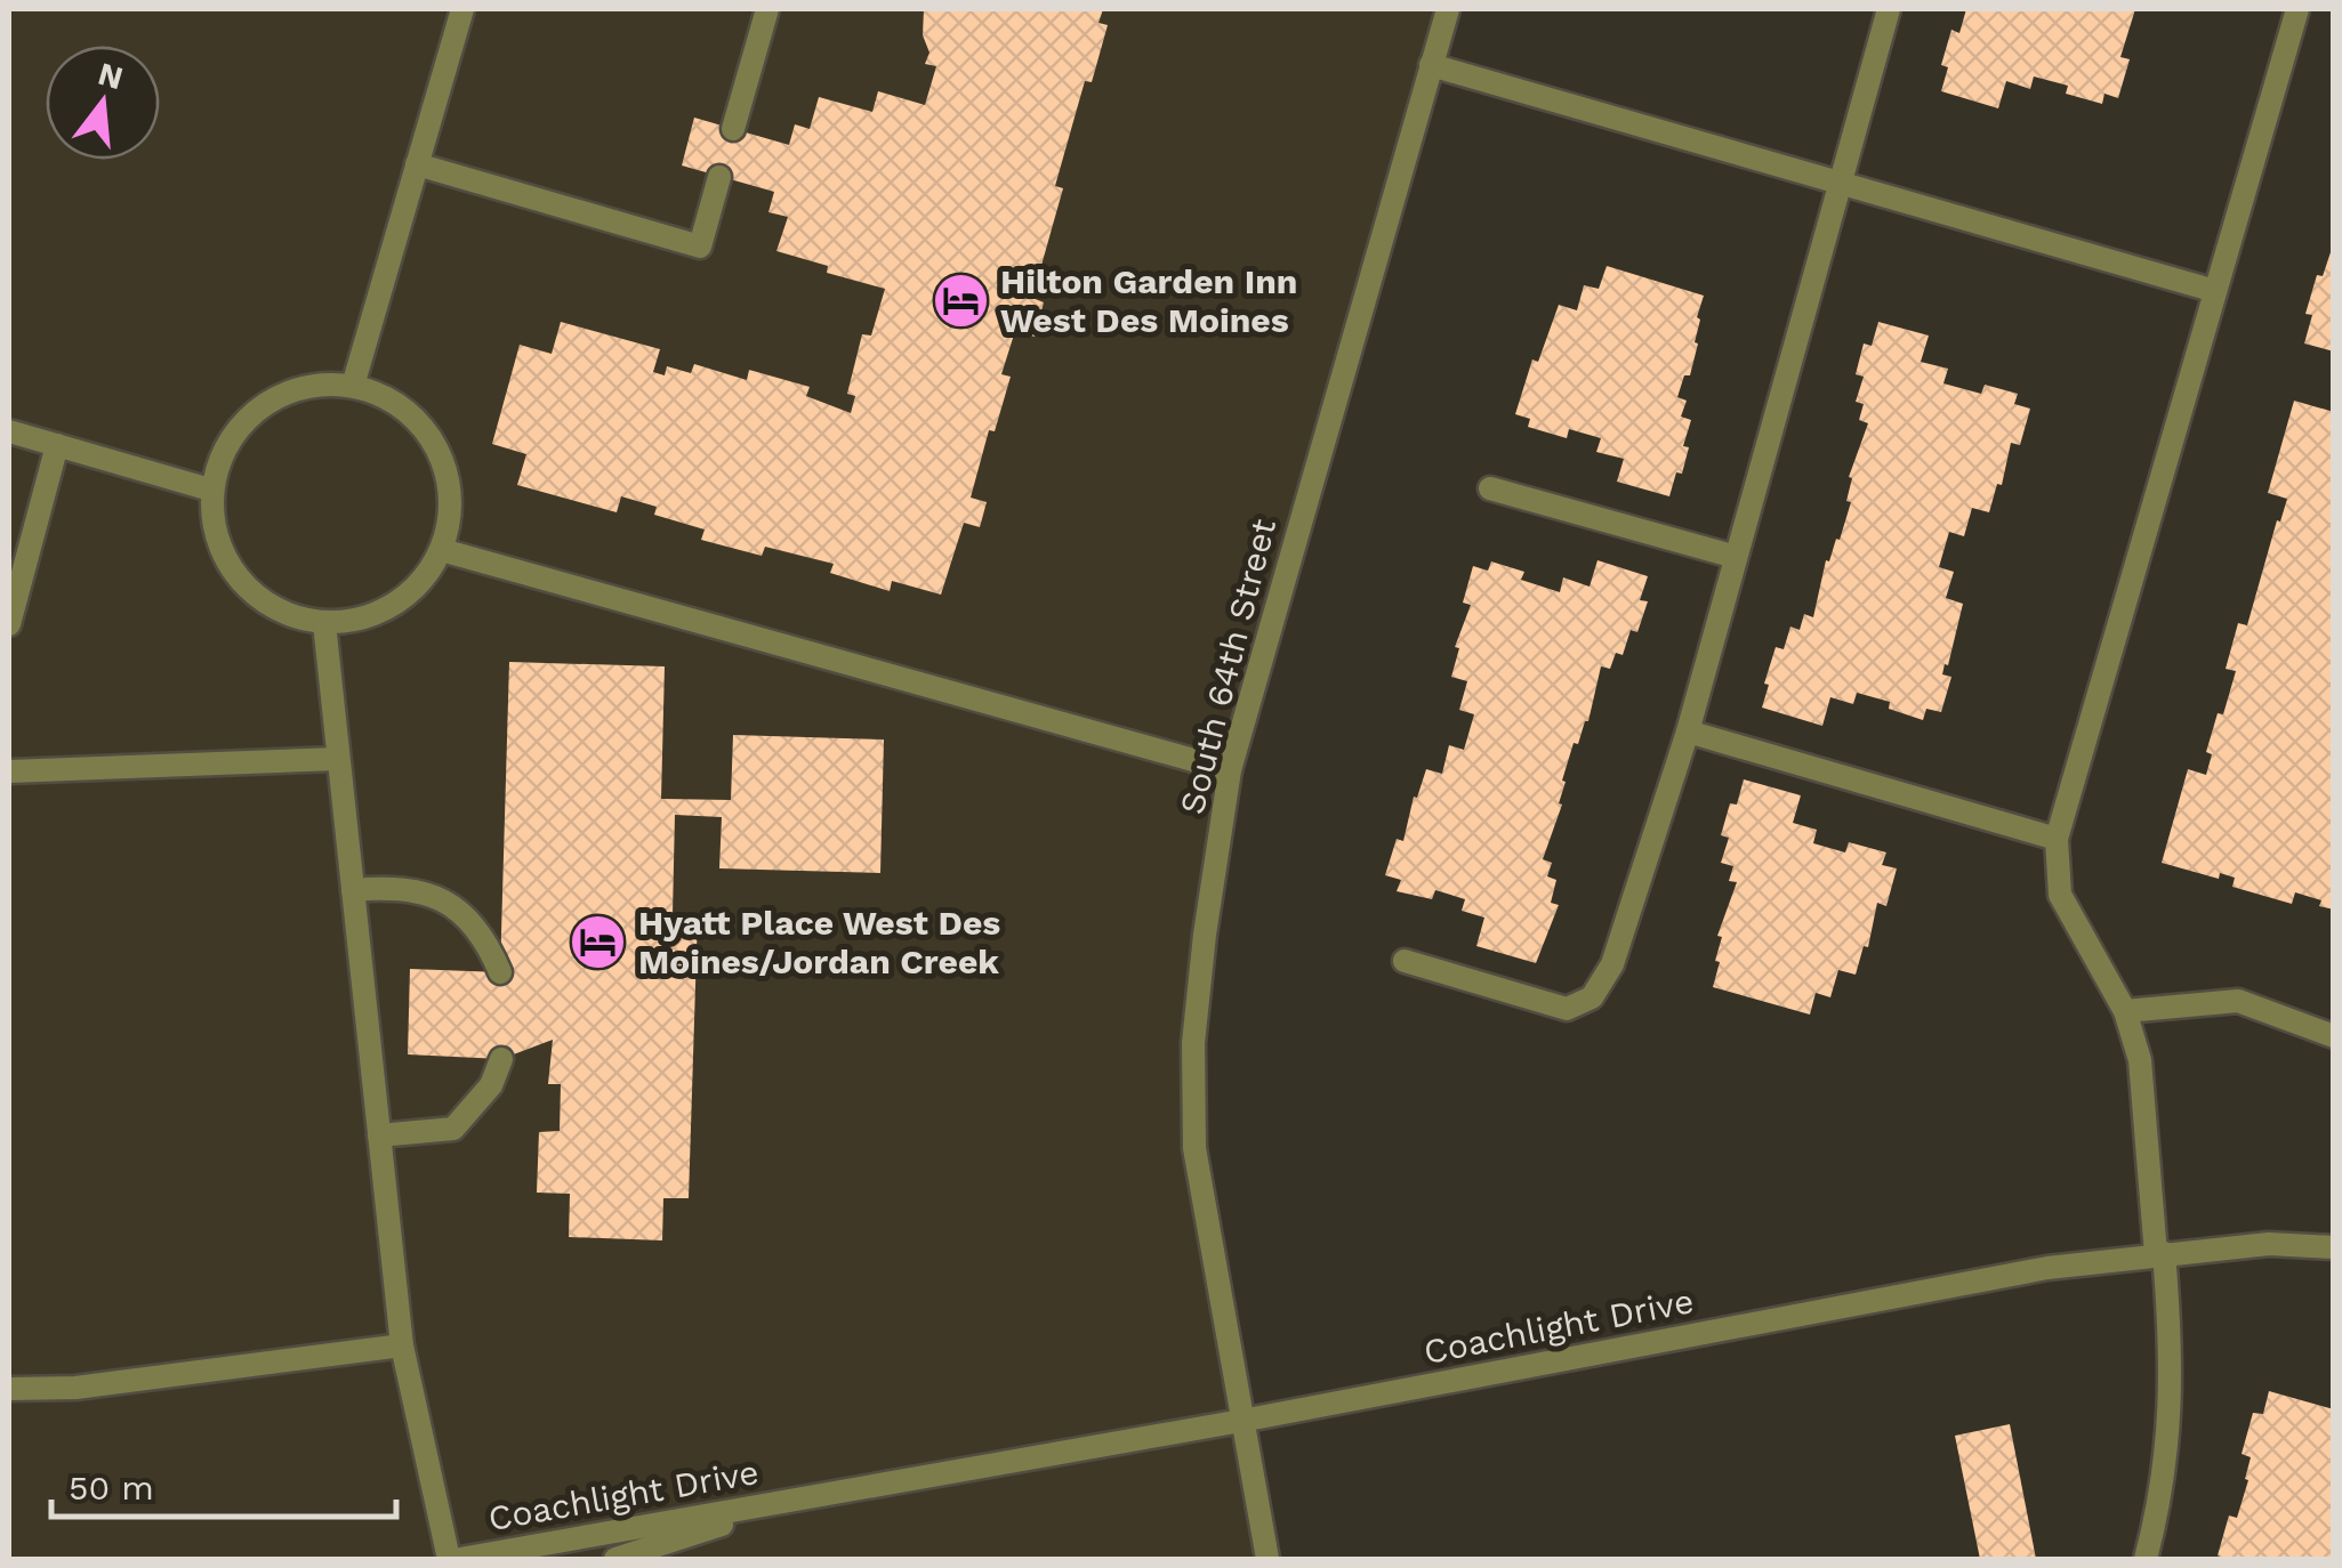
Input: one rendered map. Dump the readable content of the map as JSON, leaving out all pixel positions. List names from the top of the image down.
{
  "streets": {
    "street": ["South 64th Street", "Coachlight Drive"]
  },
  "crossings": [
    ["South 64th Street", "Coachlight Drive"]
  ],
  "places": {
    "hotel": ["Hilton Garden Inn West Des Moines", "Hyatt Place West Des Moines/Jordan Creek"]
  },
  "scale_bar": "50 m",
  "north": "top"
}
